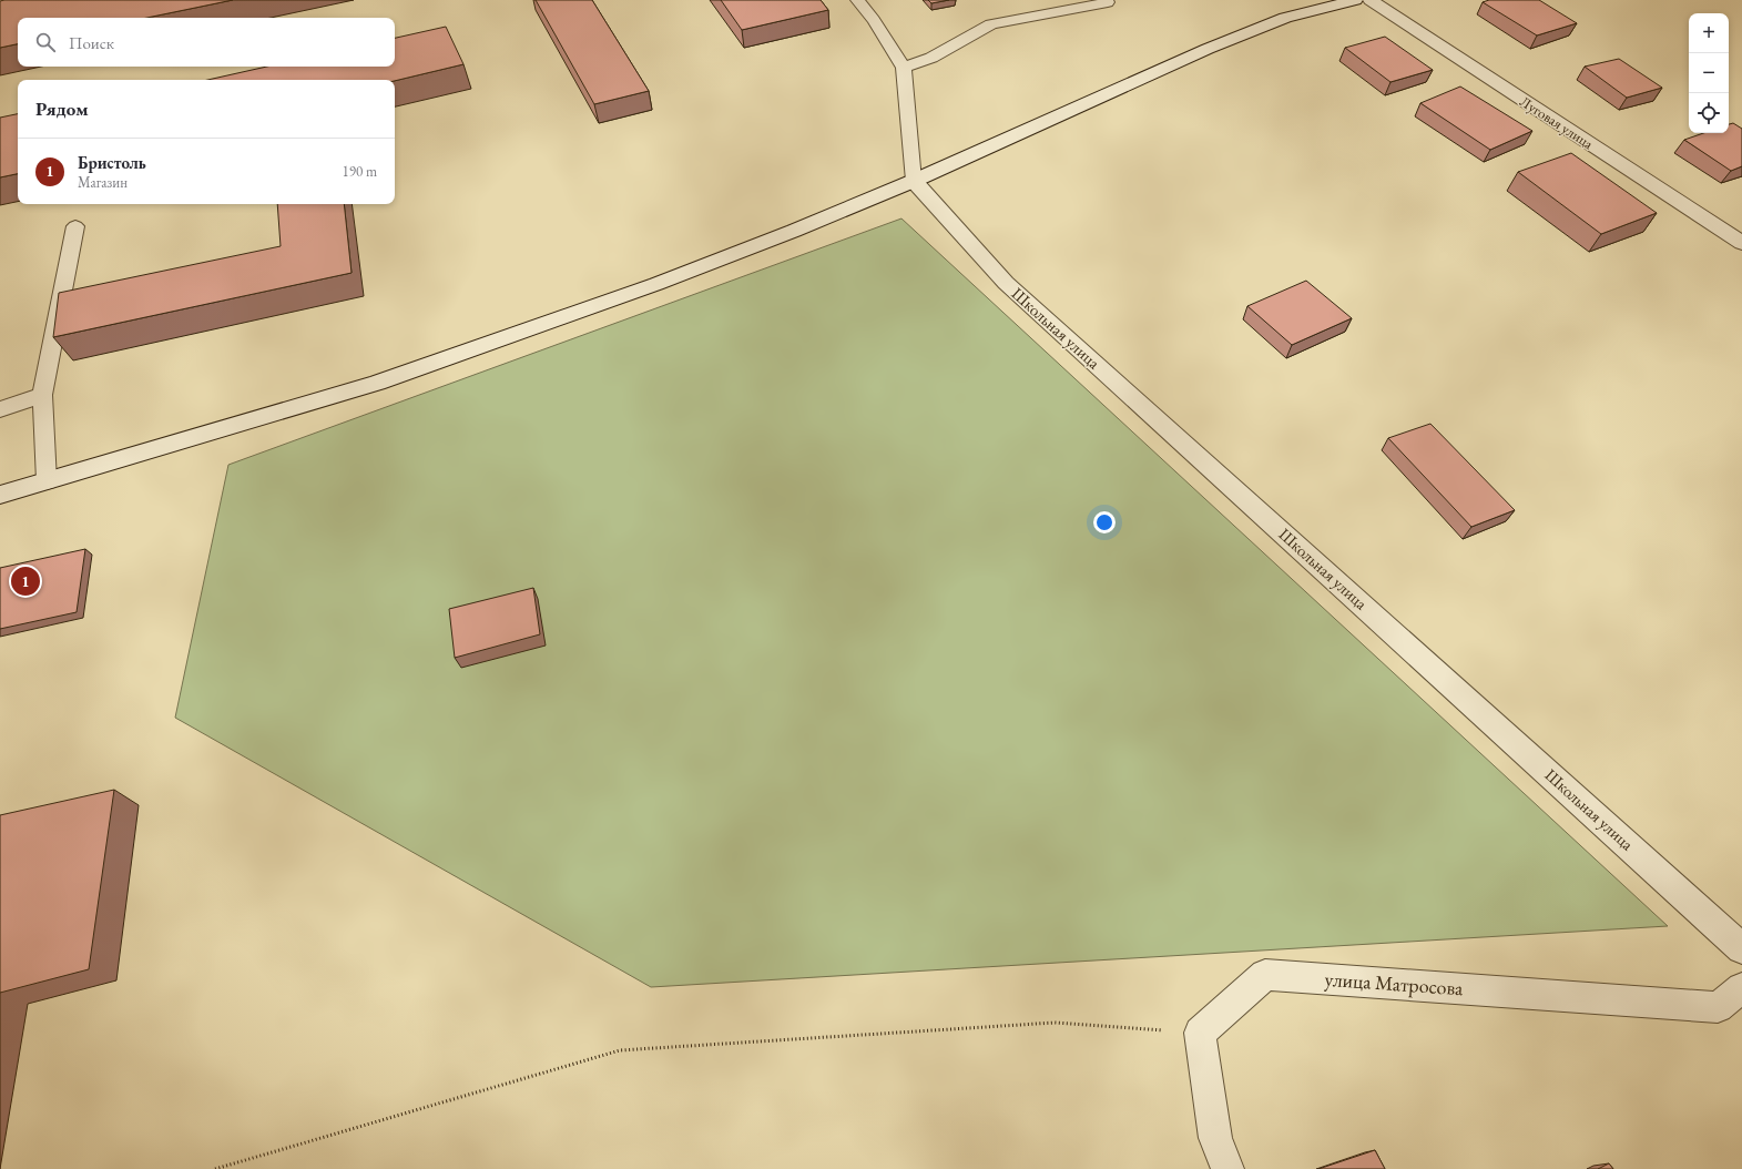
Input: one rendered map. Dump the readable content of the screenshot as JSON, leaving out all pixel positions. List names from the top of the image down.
{
  "streets": {
    "street": ["Луговая улица", "Школьная улица", "улица Матросова"]
  },
  "page": {
    "map_buttons": ["+", "−"],
    "search": "Поиск",
    "heading": "Рядом",
    "list": [
      {
        "mark": "1",
        "name": "Бристоль",
        "note": "Магазин",
        "value": "190 m"
      }
    ],
    "pins": "1"
  }
}
